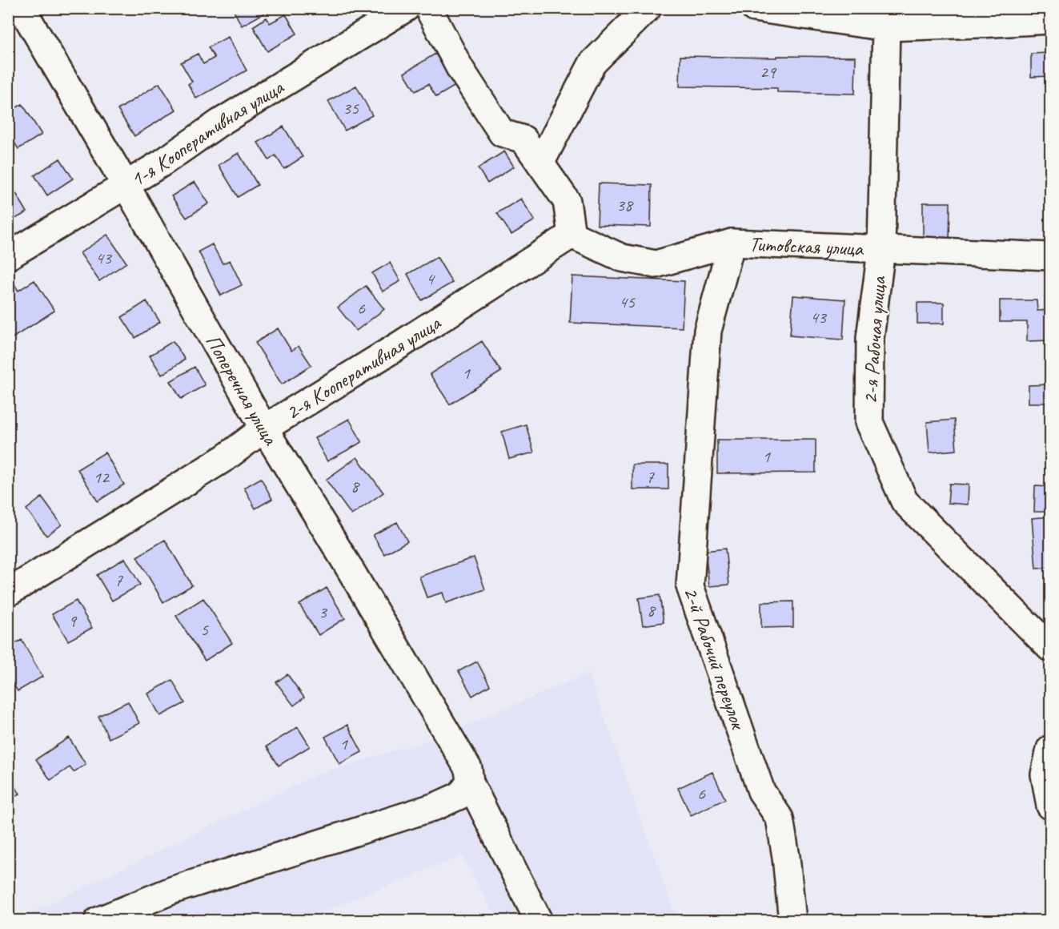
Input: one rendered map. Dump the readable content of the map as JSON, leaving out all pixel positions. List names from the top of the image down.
{
  "streets": {
    "street": [
      "1-я Кооперативная улица",
      "Титовская улица",
      "2-я Рабочая улица",
      "2-я Кооперативная улица",
      "Поперечная улица",
      "2-й Рабочий переулок"
    ]
  },
  "crossings": [
    ["1-я Кооперативная улица", "Поперечная улица"],
    ["Титовская улица", "2-я Рабочая улица"],
    ["Титовская улица", "2-я Кооперативная улица"],
    ["Титовская улица", "2-й Рабочий переулок"],
    ["2-я Кооперативная улица", "Поперечная улица"]
  ],
  "house_numbers": [
    "29",
    "35",
    "38",
    "43",
    "4",
    "45",
    "6",
    "43",
    "1",
    "1",
    "7",
    "12",
    "8",
    "7",
    "8",
    "3",
    "9",
    "5",
    "1",
    "6"
  ]
}
